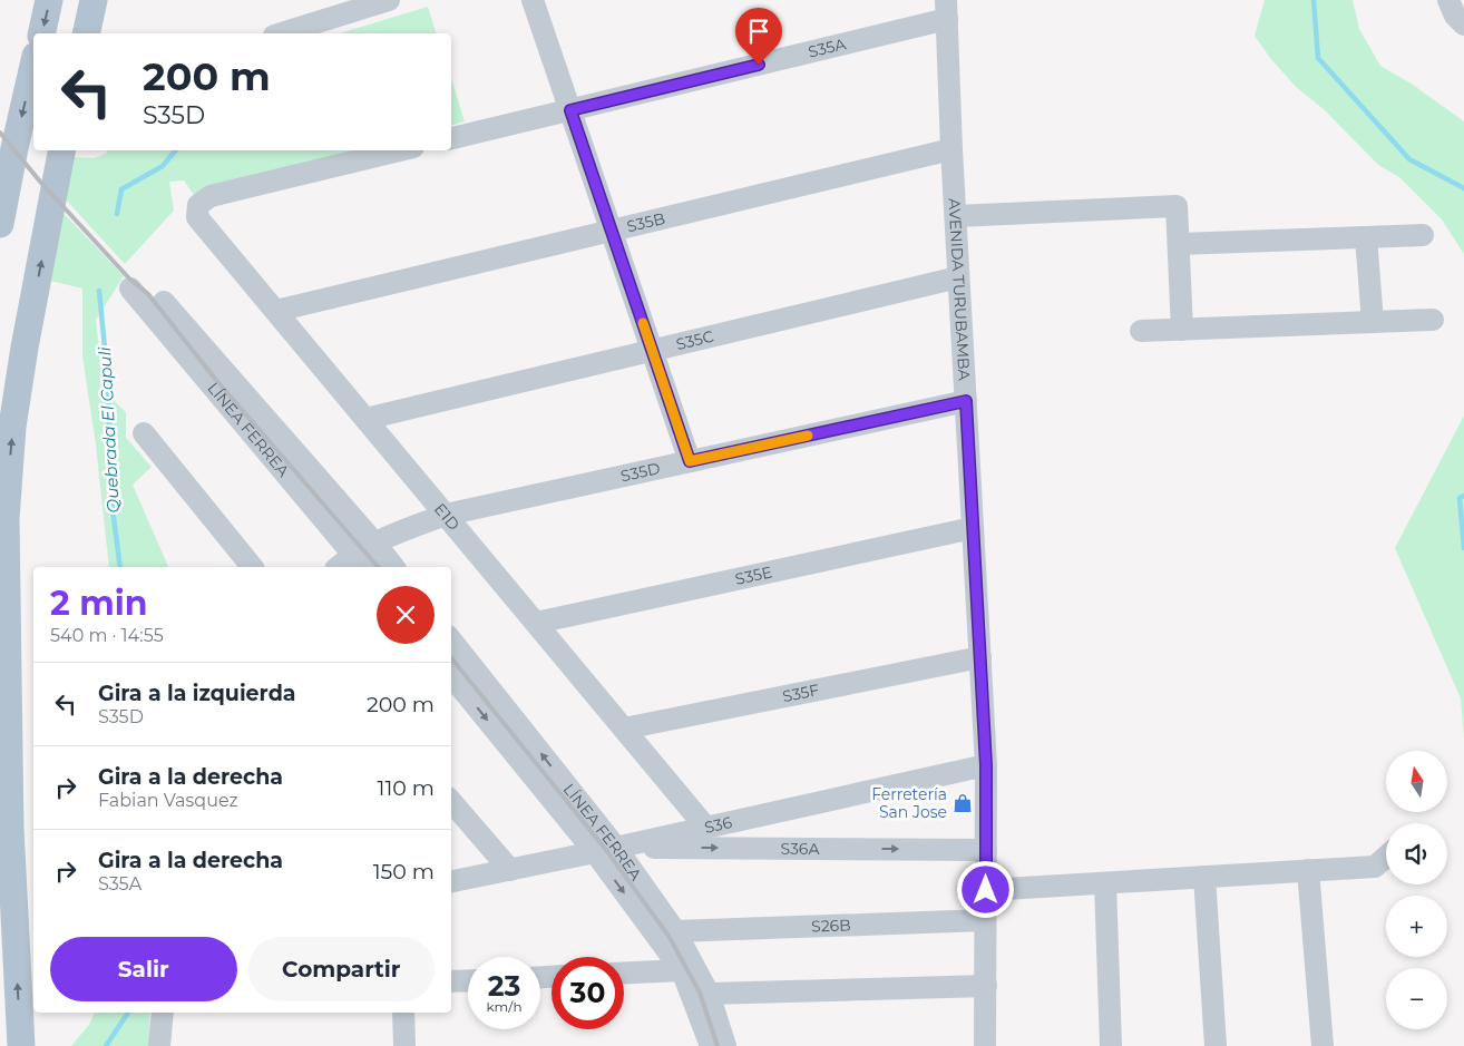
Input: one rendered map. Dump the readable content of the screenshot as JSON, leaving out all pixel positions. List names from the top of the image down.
{
  "streets": {
    "street": [
      "S35A",
      "S35B",
      "AVENIDA TURUBAMBA",
      "S35C",
      "LÍNEA FERREA",
      "S35D",
      "E1D",
      "S35E",
      "S35F",
      "S36",
      "S36A",
      "S26B"
    ]
  },
  "crossings": [
    ["S35A", "AVENIDA TURUBAMBA"],
    ["S35B", "AVENIDA TURUBAMBA"],
    ["S35B", "E1D"],
    ["AVENIDA TURUBAMBA", "S35C"],
    ["AVENIDA TURUBAMBA", "S35D"],
    ["AVENIDA TURUBAMBA", "S35E"],
    ["AVENIDA TURUBAMBA", "S35F"],
    ["AVENIDA TURUBAMBA", "S36"],
    ["AVENIDA TURUBAMBA", "S36A"],
    ["AVENIDA TURUBAMBA", "S26B"],
    ["S35C", "E1D"],
    ["LÍNEA FERREA", "S35D"],
    ["LÍNEA FERREA", "S36"],
    ["LÍNEA FERREA", "S36A"],
    ["LÍNEA FERREA", "S26B"],
    ["S35D", "E1D"],
    ["E1D", "S35E"],
    ["E1D", "S35F"],
    ["E1D", "S36"],
    ["S36", "S36A"]
  ],
  "water": ["Quebrada El Capuli"],
  "places": {
    "shop": ["Ferretería San Jose"]
  },
  "north": "top",
  "page": {
    "turn": ["200 m", "S35D"],
    "heading": ["2 min", "540 m · 14:55"],
    "list": [
      {
        "name": "Gira a la izquierda",
        "note": "S35D",
        "value": "200 m"
      },
      {
        "name": "Gira a la derecha",
        "note": "Fabian Vasquez",
        "value": "110 m"
      },
      {
        "name": "Gira a la derecha",
        "note": "S35A",
        "value": "150 m"
      }
    ],
    "map_buttons": ["+", "−"],
    "buttons": ["Salir", "Compartir"],
    "speed": "23 km/h",
    "limit": "30"
  }
}
